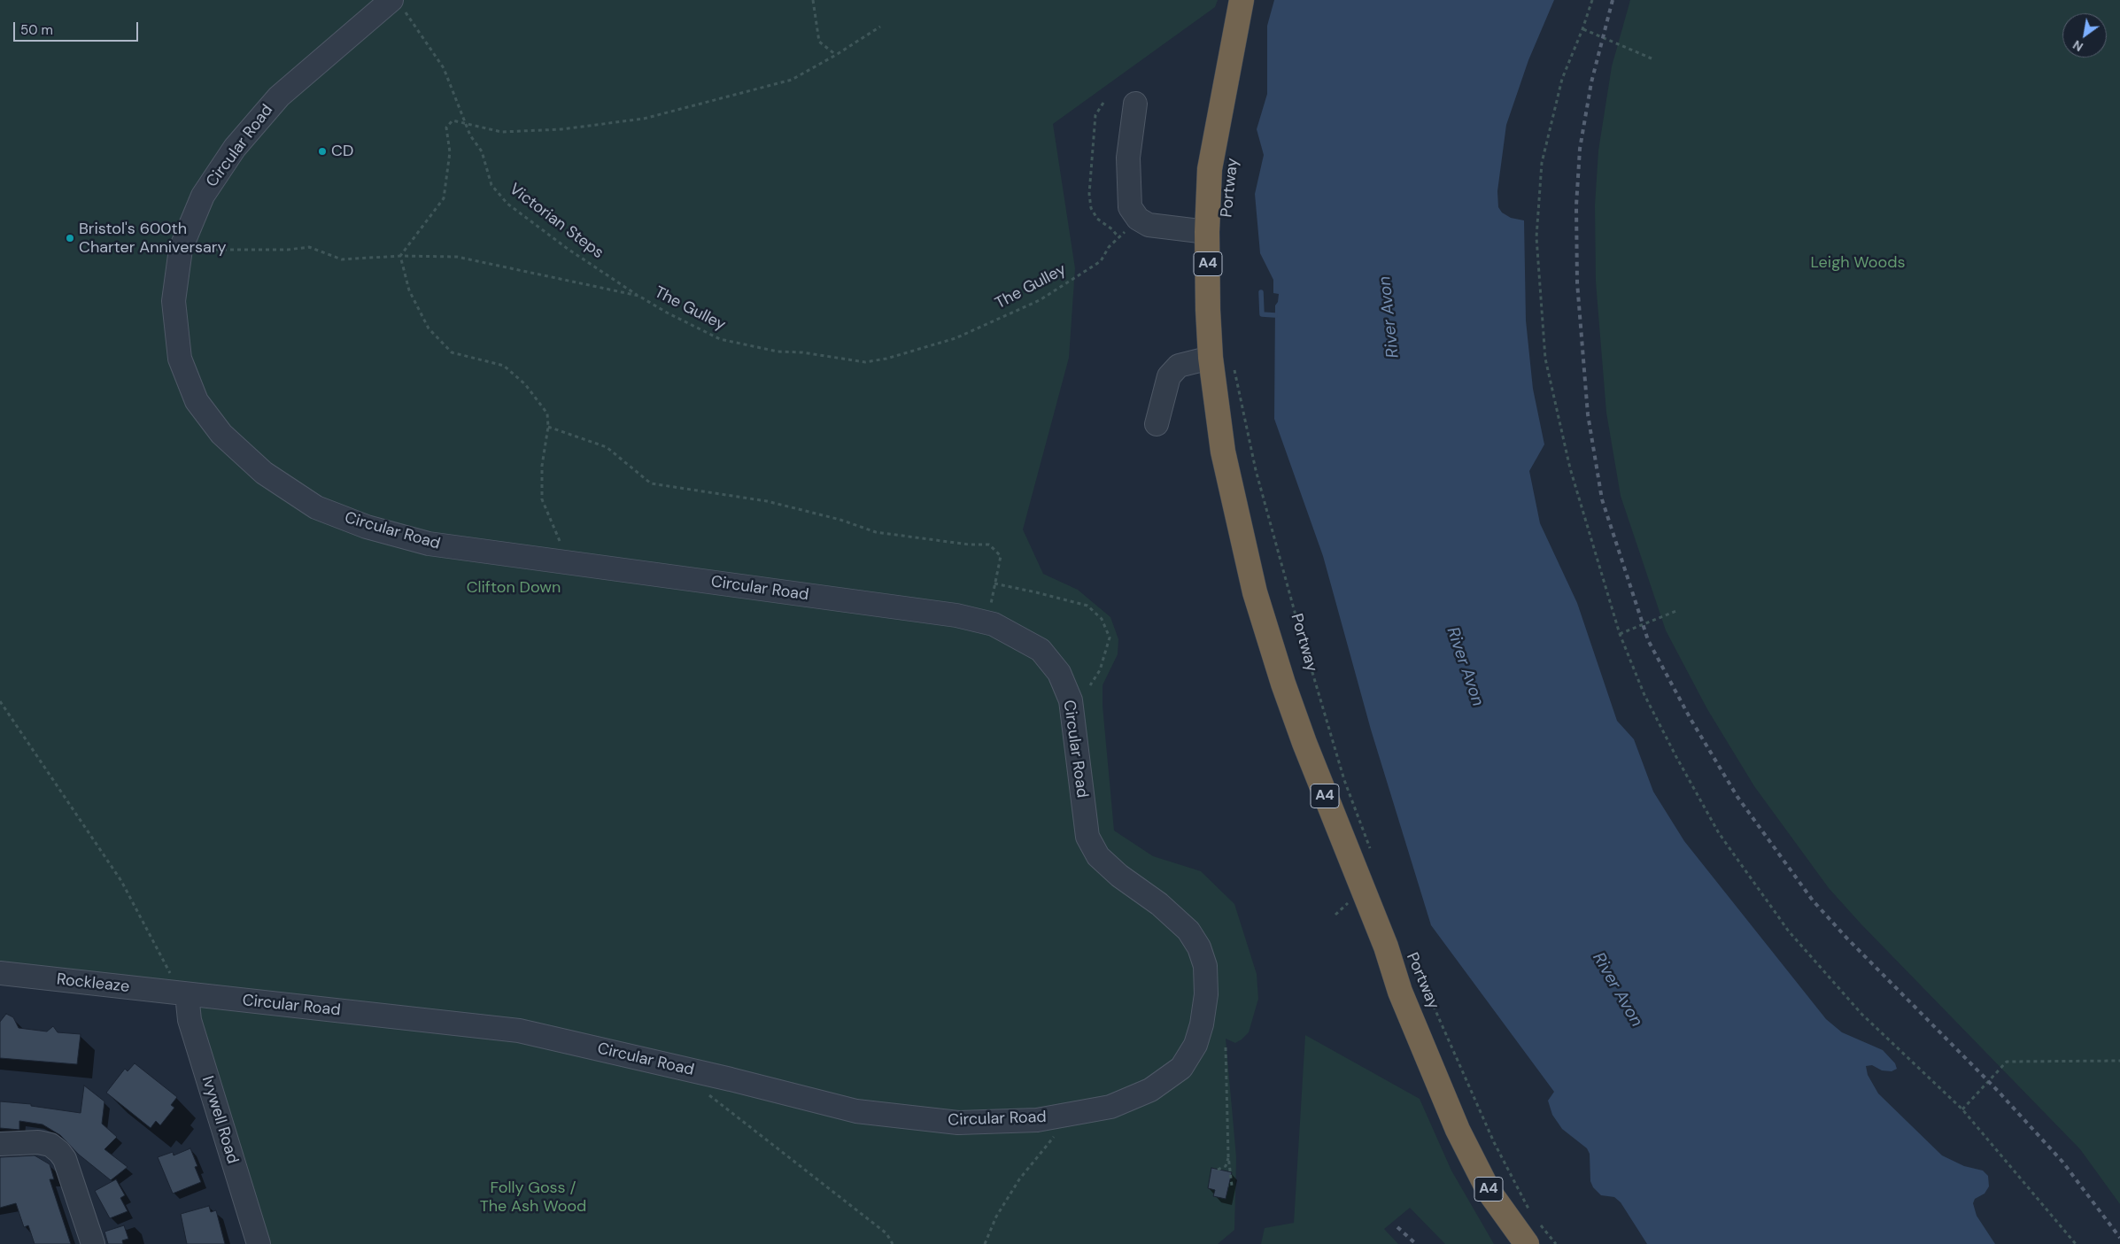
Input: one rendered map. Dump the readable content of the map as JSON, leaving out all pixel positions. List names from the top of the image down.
{
  "streets": {
    "highway": ["Portway", "A4"],
    "street": ["Circular Road", "Rockleaze", "Ivywell Road"],
    "path": ["Victorian Steps", "The Gulley"]
  },
  "crossings": [
    ["Circular Road", "Victorian Steps"],
    ["Circular Road", "Rockleaze"],
    ["Circular Road", "Ivywell Road"],
    ["Victorian Steps", "The Gulley"],
    ["Rockleaze", "Ivywell Road"]
  ],
  "water": ["River Avon"],
  "parks": ["Leigh Woods", "Clifton Down", "Folly Goss / The Ash Wood"],
  "places": ["CD", "Bristol's 600th Charter Anniversary"],
  "scale_bar": "50 m",
  "north": "bottom left"
}
